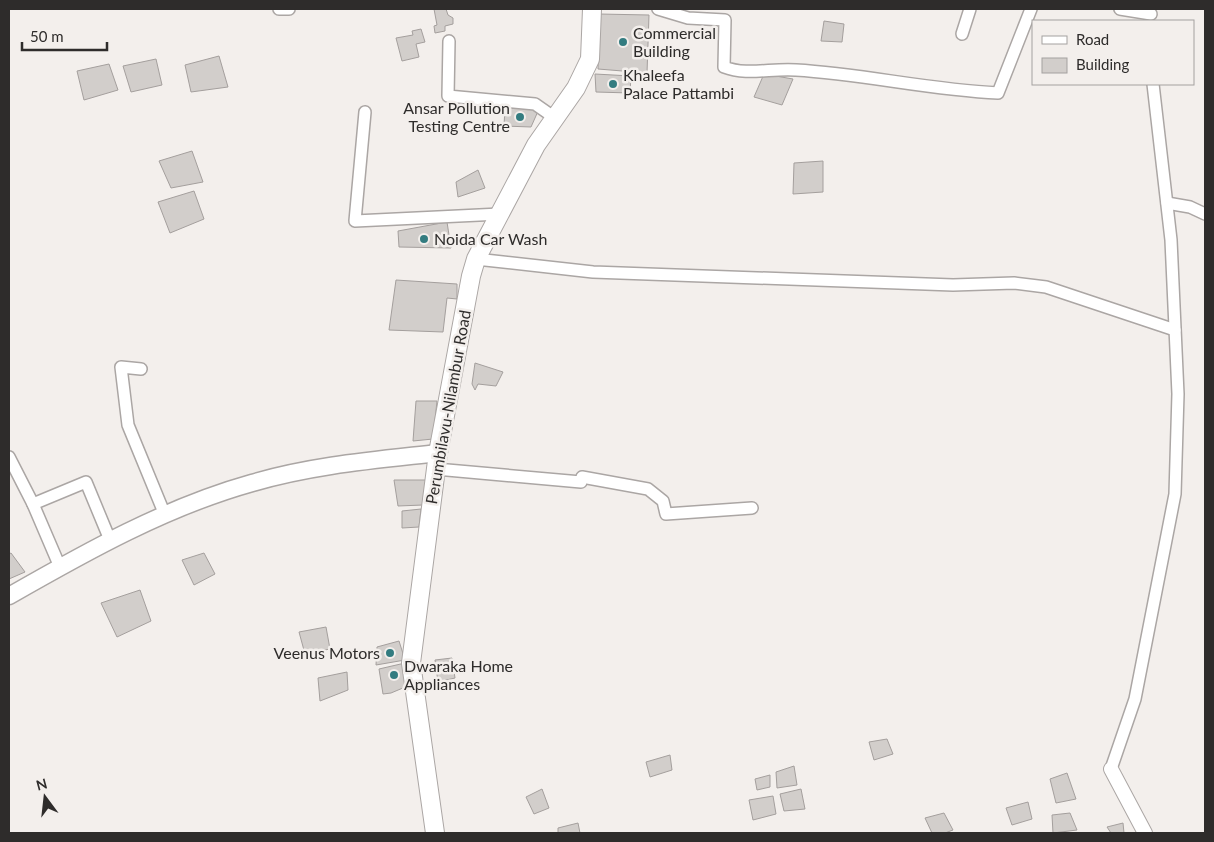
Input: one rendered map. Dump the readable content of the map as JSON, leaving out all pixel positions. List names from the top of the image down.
{
  "streets": {
    "main road": ["Perumbilavu-Nilambur Road"]
  },
  "places": [
    "Commercial Building",
    "Khaleefa Palace Pattambi",
    "Ansar Pollution Testing Centre",
    "Noida Car Wash",
    "Veenus Motors",
    "Dwaraka Home Appliances"
  ],
  "legend": ["Road", "Building"],
  "scale_bar": "50 m",
  "north": "top"
}
